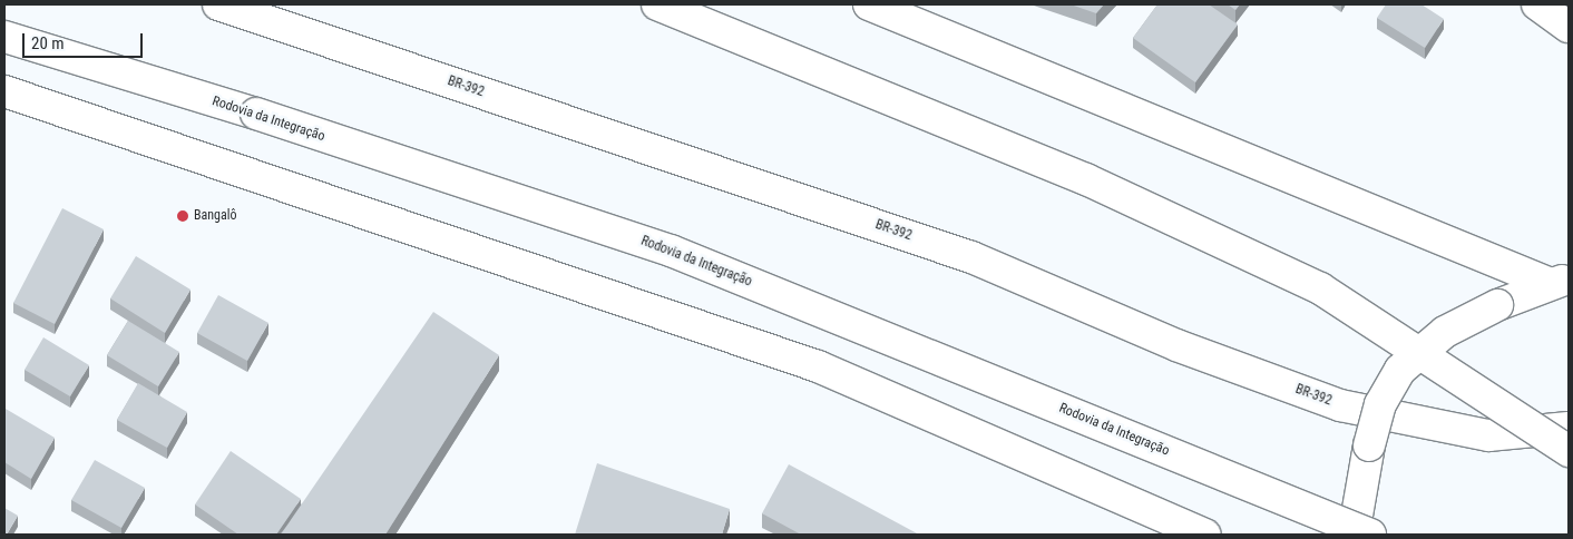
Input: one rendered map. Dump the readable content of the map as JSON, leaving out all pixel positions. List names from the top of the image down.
{
  "streets": {
    "main road": ["BR-392", "Rodovia da Integração"]
  },
  "places": ["Bangalô"],
  "scale_bar": "20 m"
}
